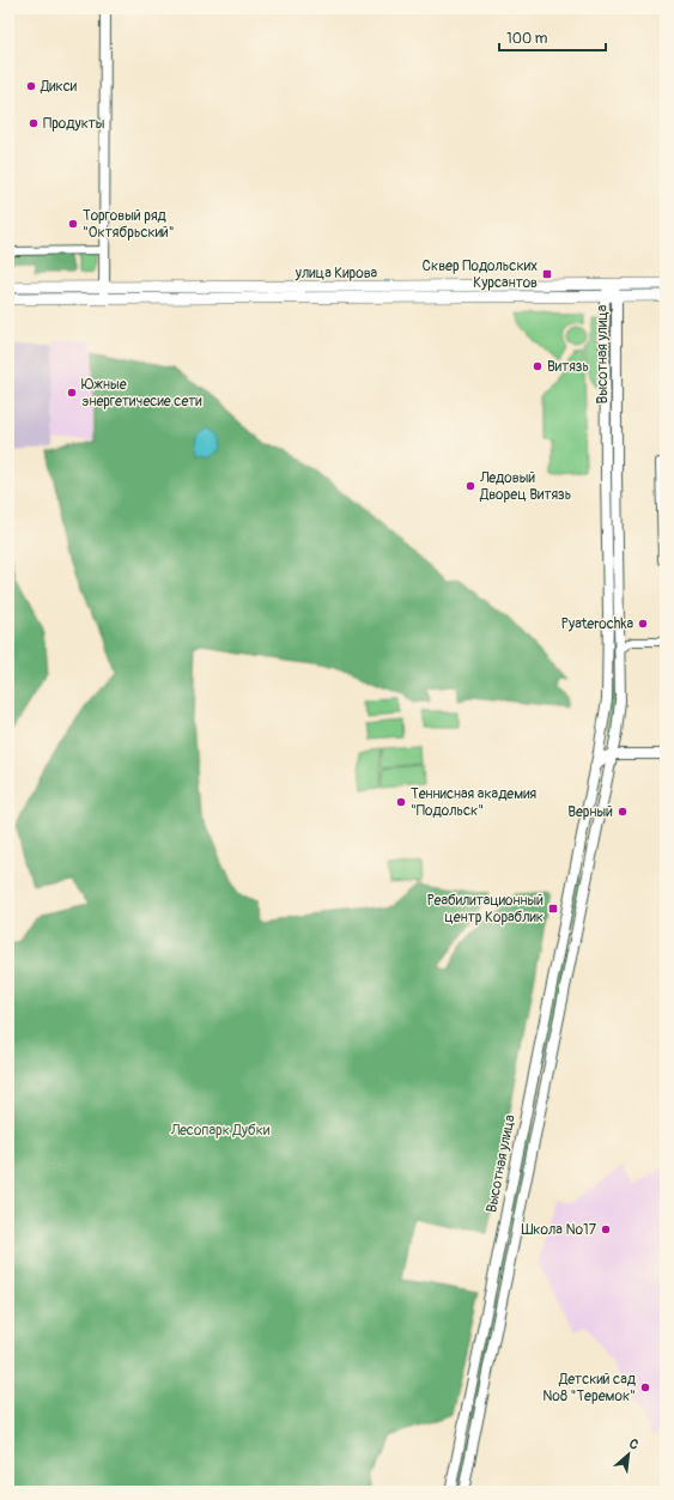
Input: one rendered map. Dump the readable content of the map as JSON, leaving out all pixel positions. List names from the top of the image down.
{
  "streets": {
    "main road": ["улица Кирова"],
    "street": ["Высотная улица"]
  },
  "crossings": [
    ["улица Кирова", "Высотная улица"]
  ],
  "parks": ["Лесопарк Дубки"],
  "places": {
    "other": [
      "Дикси",
      "Продукты",
      "Торговый ряд \"Октябрьский\"",
      "Витязь",
      "Южные энергетичесие сети",
      "Ледовый Дворец Витязь",
      "Pyaterochka",
      "Теннисная академия \"Подольск\"",
      "Верный",
      "Школа №17",
      "Детский сад №8 \"Теремок\""
    ],
    "transit": ["Сквер Подольских Курсантов", "Реабилитационный центр Кораблик"]
  },
  "scale_bar": "100 m",
  "north": "top right"
}
